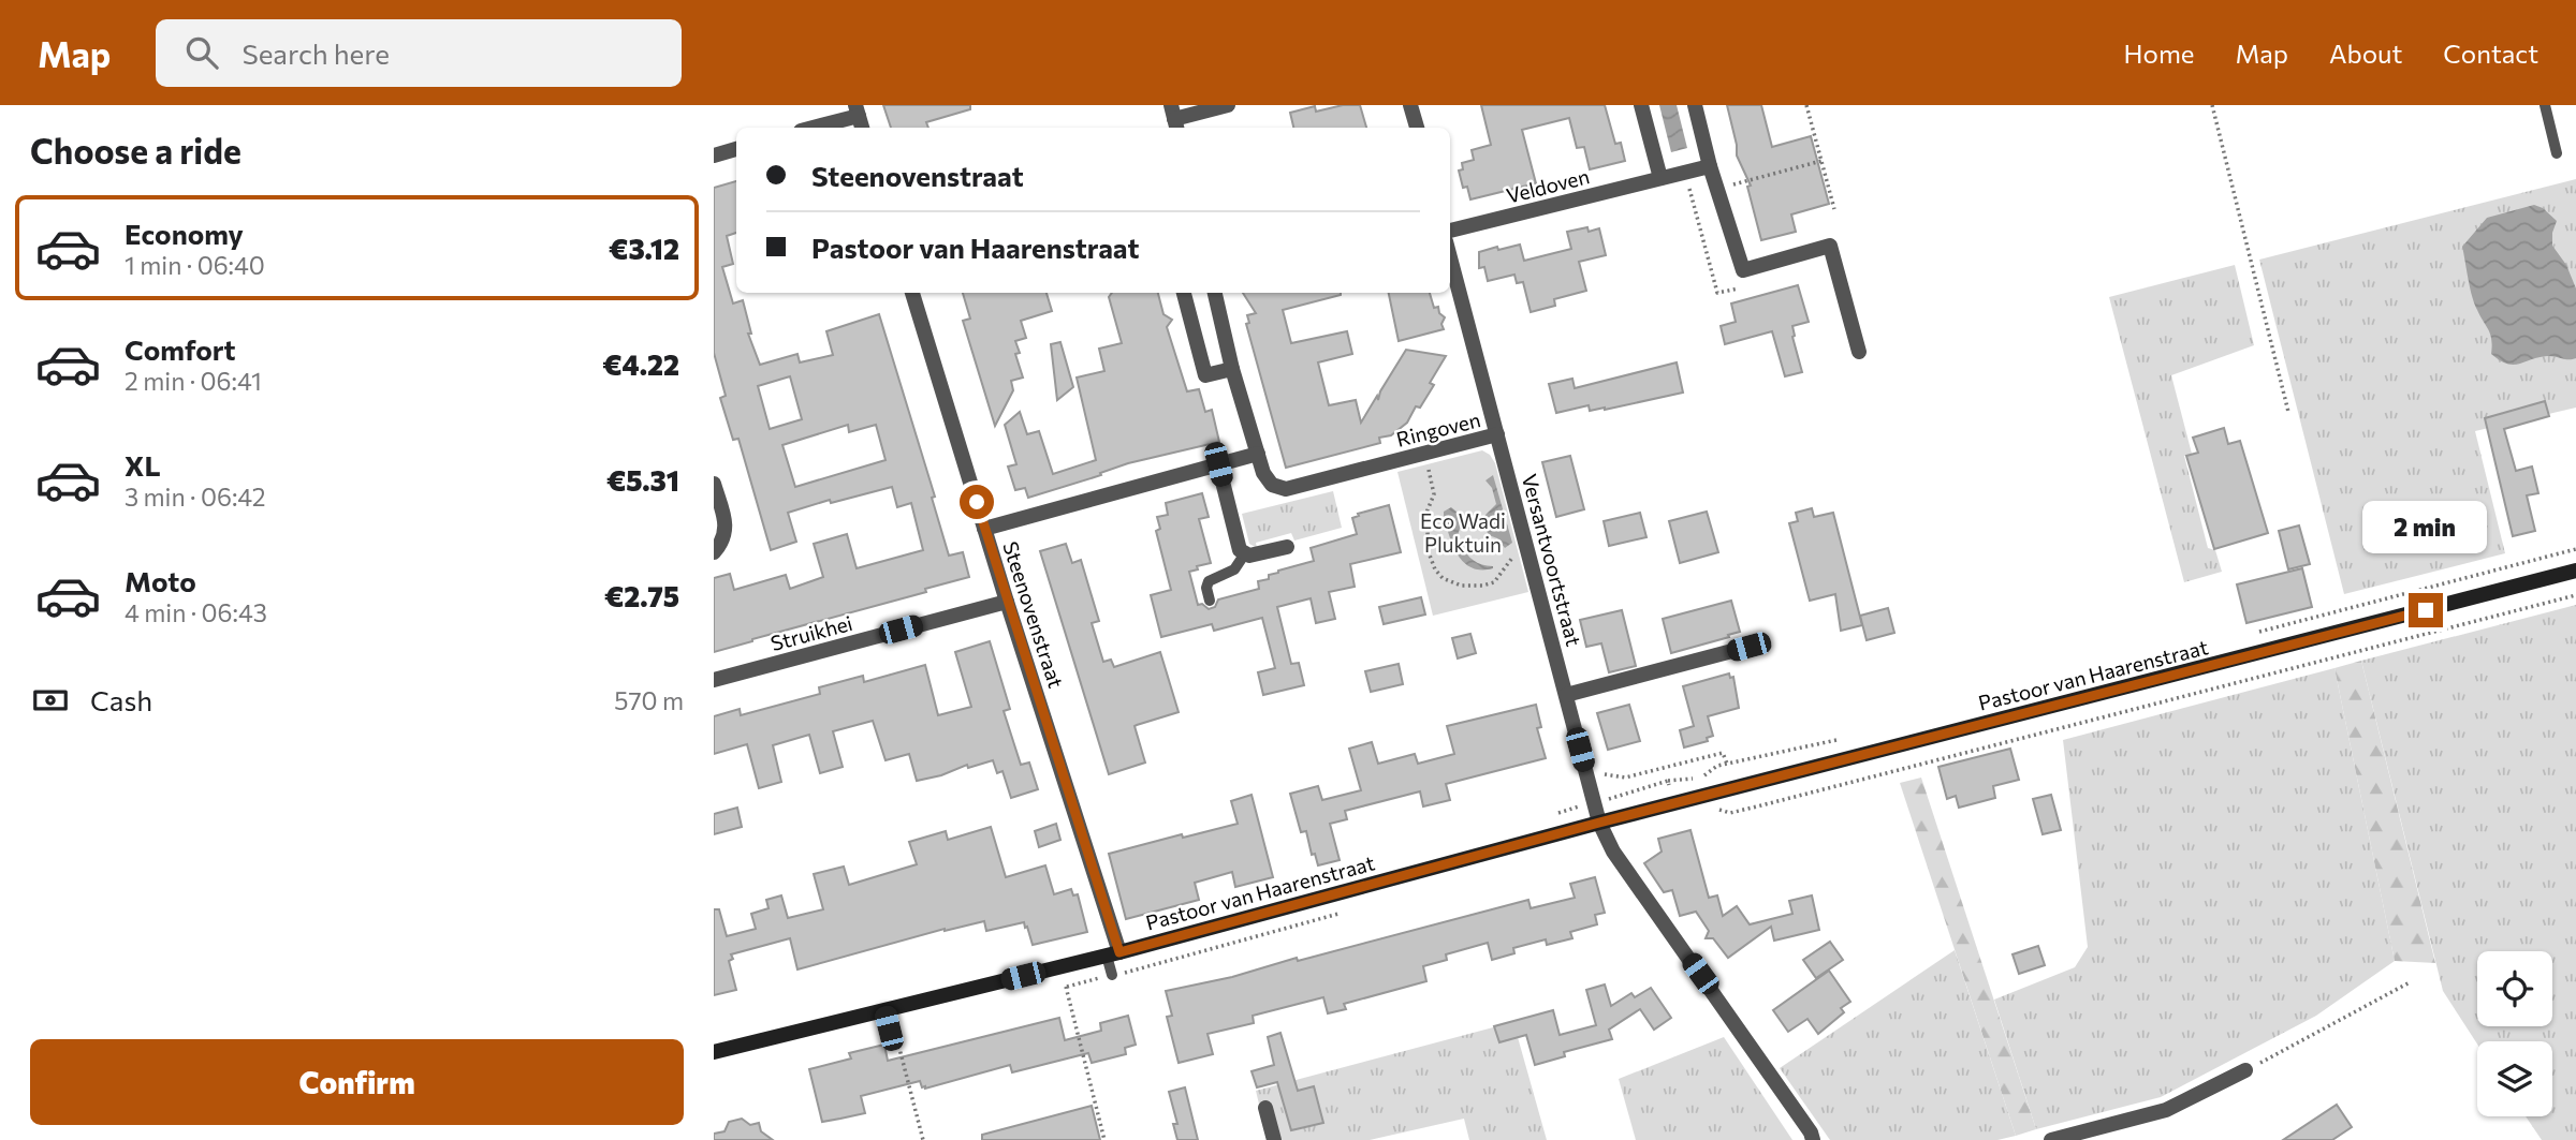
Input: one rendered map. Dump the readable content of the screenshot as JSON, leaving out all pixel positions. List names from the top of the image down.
{
  "streets": {
    "street": [
      "Veldoven",
      "Ringoven",
      "Versantvoortstraat",
      "Steenovenstraat",
      "Struikhei",
      "Pastoor van Haarenstraat"
    ]
  },
  "crossings": [
    ["Ringoven", "Versantvoortstraat"],
    ["Versantvoortstraat", "Pastoor van Haarenstraat"],
    ["Steenovenstraat", "Struikhei"],
    ["Steenovenstraat", "Pastoor van Haarenstraat"]
  ],
  "parks": ["Eco Wadi Pluktuin"],
  "page": {
    "header": "Map",
    "search": "Search here",
    "nav": [
      "Home",
      "Map",
      "About",
      "Contact"
    ],
    "heading": "Choose a ride",
    "banner": ["Steenovenstraat", "Pastoor van Haarenstraat"],
    "list": [
      {
        "name": "Economy",
        "note": "1 min · 06:40",
        "value": "€3.12"
      },
      {
        "name": "Comfort",
        "note": "2 min · 06:41",
        "value": "€4.22"
      },
      {
        "name": "XL",
        "note": "3 min · 06:42",
        "value": "€5.31"
      },
      {
        "name": "Moto",
        "note": "4 min · 06:43",
        "value": "€2.75"
      }
    ],
    "bubble": "2 min",
    "pay": ["Cash", "570 m"],
    "buttons": "Confirm"
  }
}
